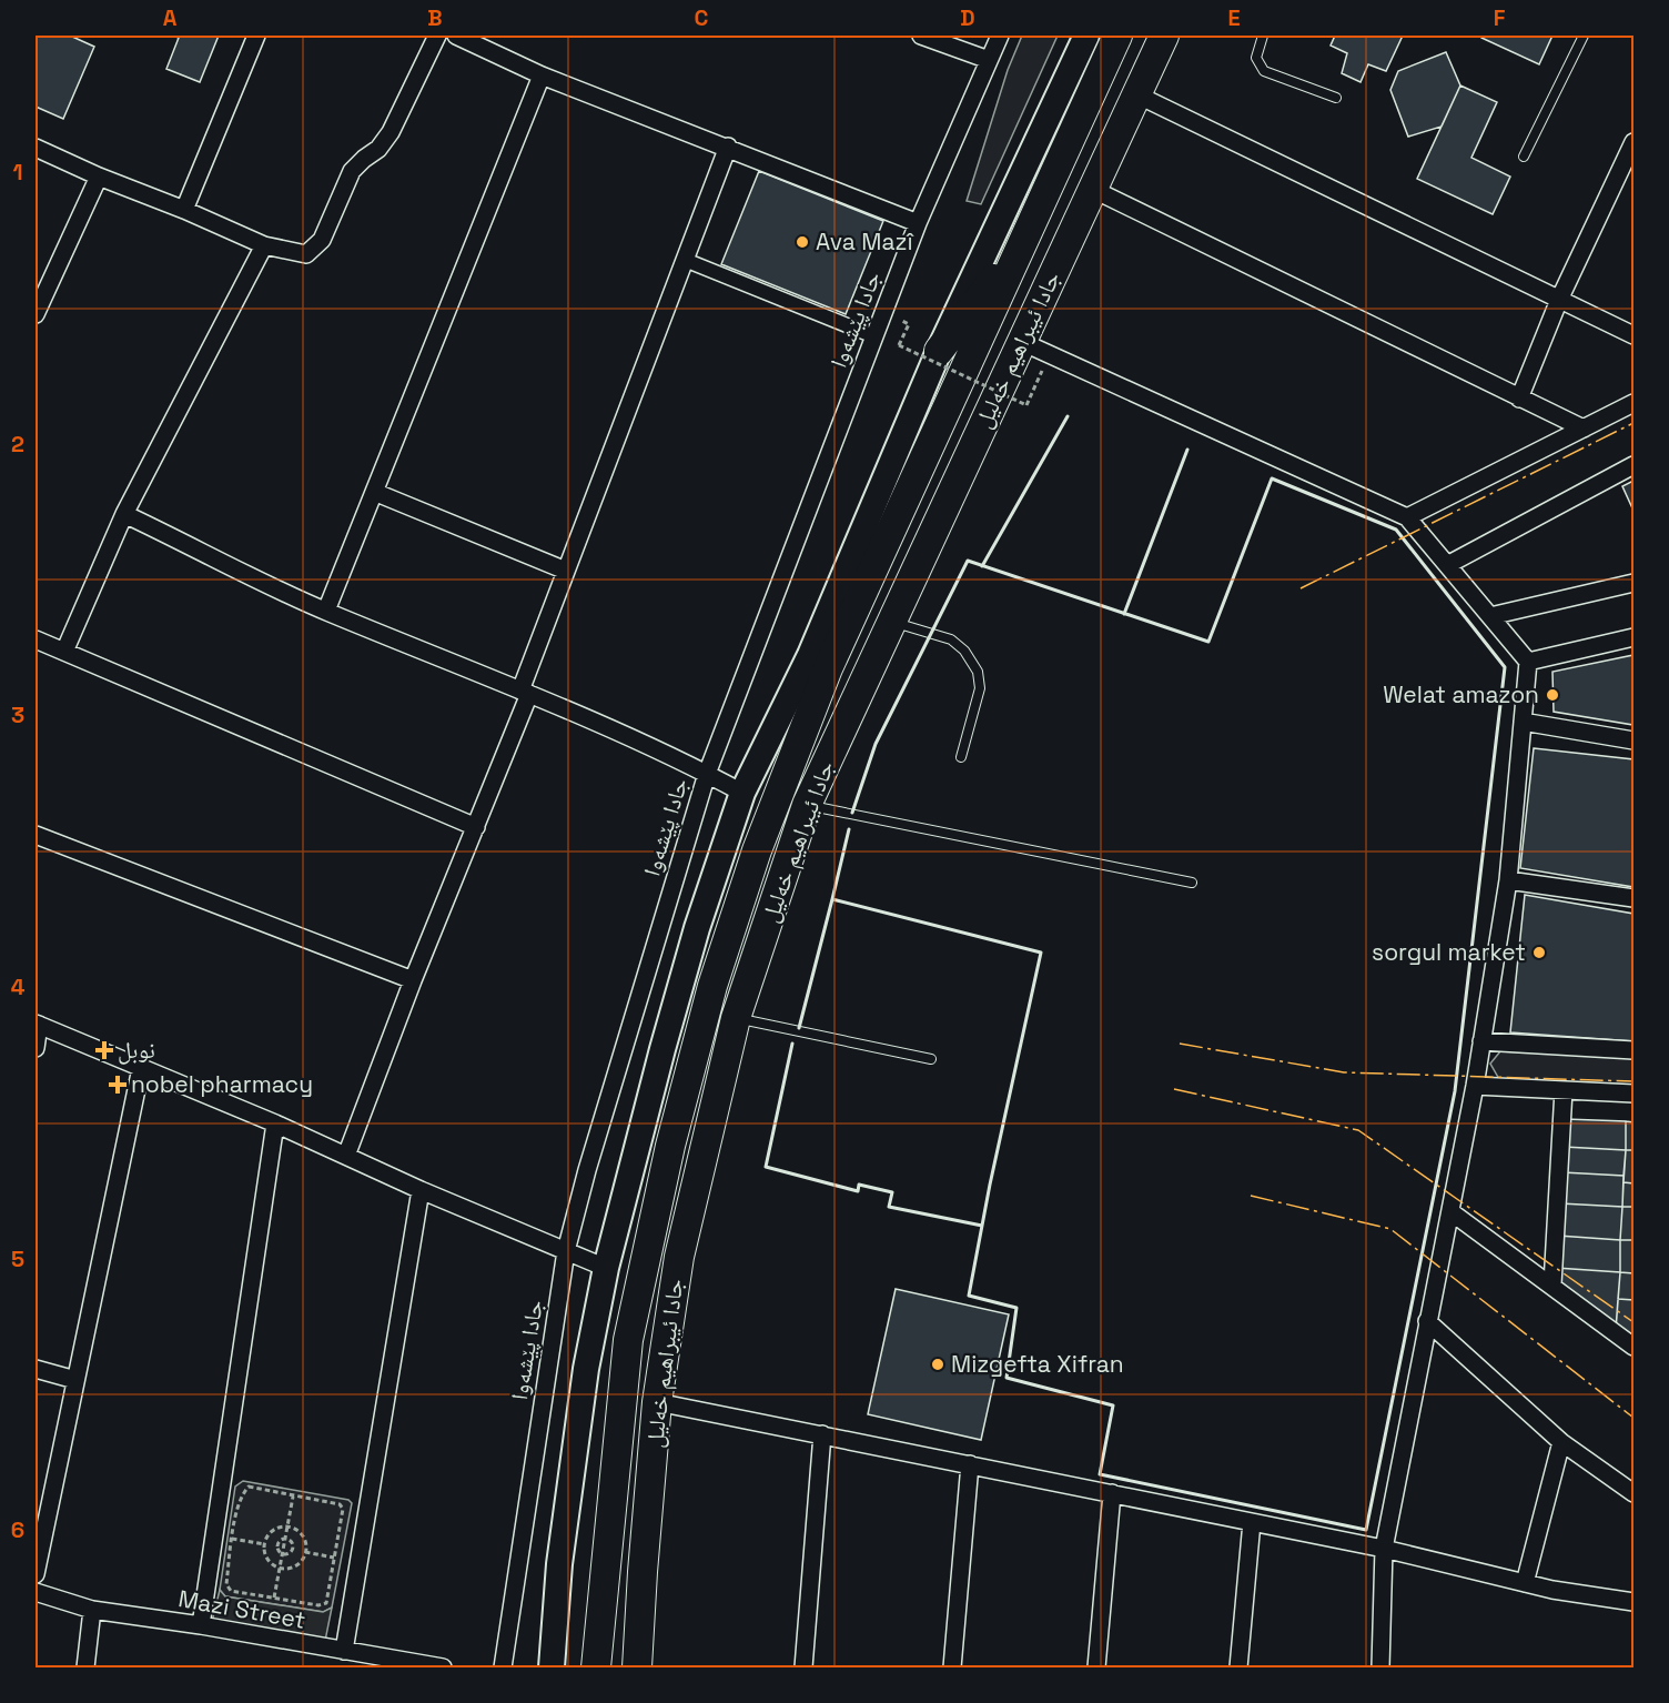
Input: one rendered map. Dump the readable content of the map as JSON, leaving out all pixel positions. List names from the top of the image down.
{
  "streets": {
    "highway": ["جادا ئیبراهیم خەلیل"],
    "street": ["جادا پێشەوا", "Mazi Street"]
  },
  "places": {
    "other": [
      "Ava Mazî",
      "Welat amazon",
      "sorgul market",
      "Mizgefta Xifran"
    ],
    "health": ["نوبل", "nobel pharmacy"]
  },
  "grid": {
    "columns": [
      "A",
      "B",
      "C",
      "D",
      "E",
      "F"
    ],
    "rows": [
      "1",
      "2",
      "3",
      "4",
      "5",
      "6"
    ]
  }
}
